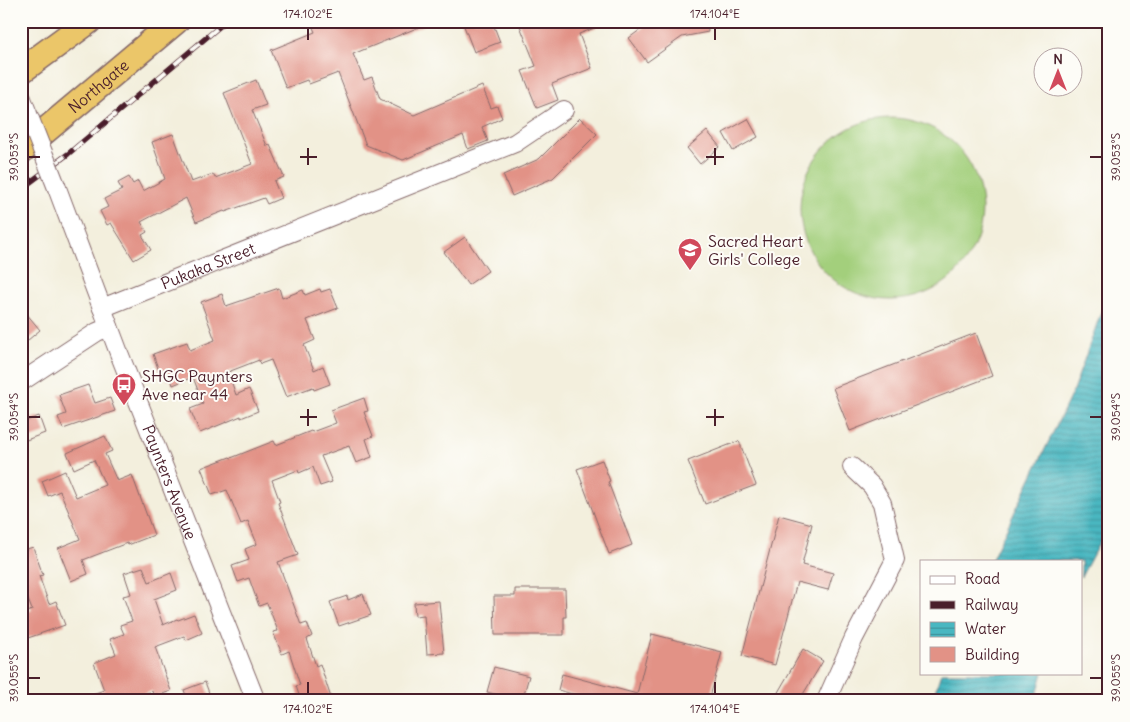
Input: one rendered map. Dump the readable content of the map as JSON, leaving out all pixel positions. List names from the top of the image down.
{
  "streets": {
    "highway": ["Northgate"],
    "street": ["Pukaka Street", "Paynters Avenue"]
  },
  "crossings": [
    ["Pukaka Street", "Paynters Avenue"]
  ],
  "places": {
    "school or university": ["Sacred Heart Girls' College"],
    "bus stop": ["SHGC Paynters Ave near 44"]
  },
  "legend": [
    "Road",
    "Railway",
    "Water",
    "Building"
  ],
  "north": "top",
  "coordinates": [
    "174.102°E",
    "174.104°E",
    "39.053°S",
    "39.054°S",
    "39.055°S"
  ]
}
